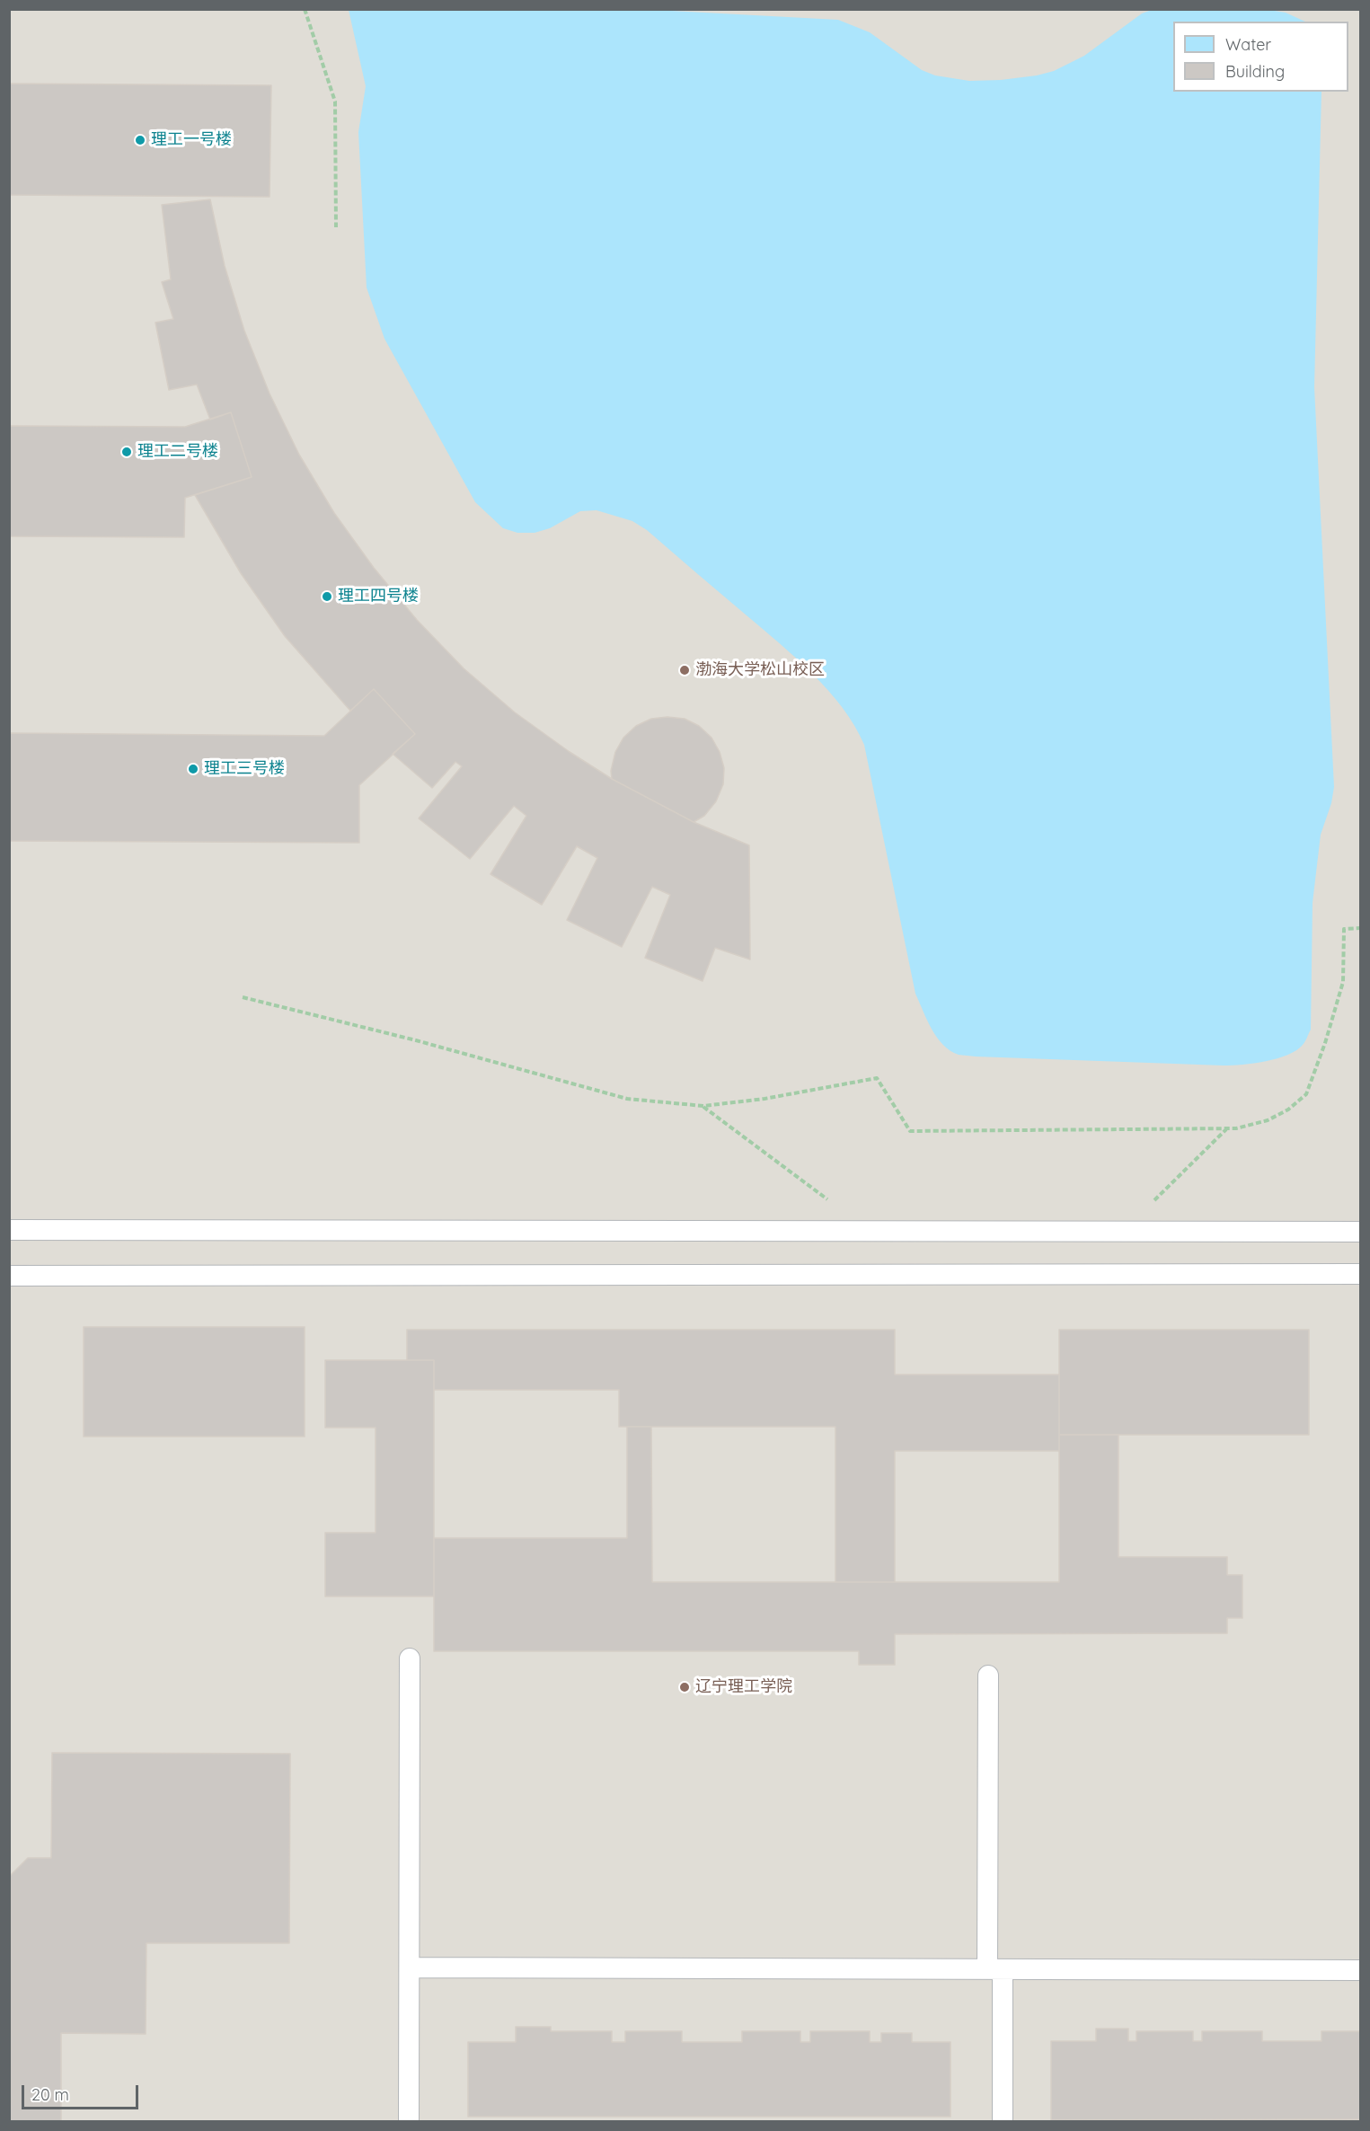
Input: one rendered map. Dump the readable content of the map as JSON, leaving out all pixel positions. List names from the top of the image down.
{
  "places": [
    "理工一号楼",
    "理工二号楼",
    "理工四号楼",
    "渤海大学松山校区",
    "理工三号楼",
    "辽宁理工学院"
  ],
  "legend": ["Water", "Building"],
  "scale_bar": "20 m"
}
